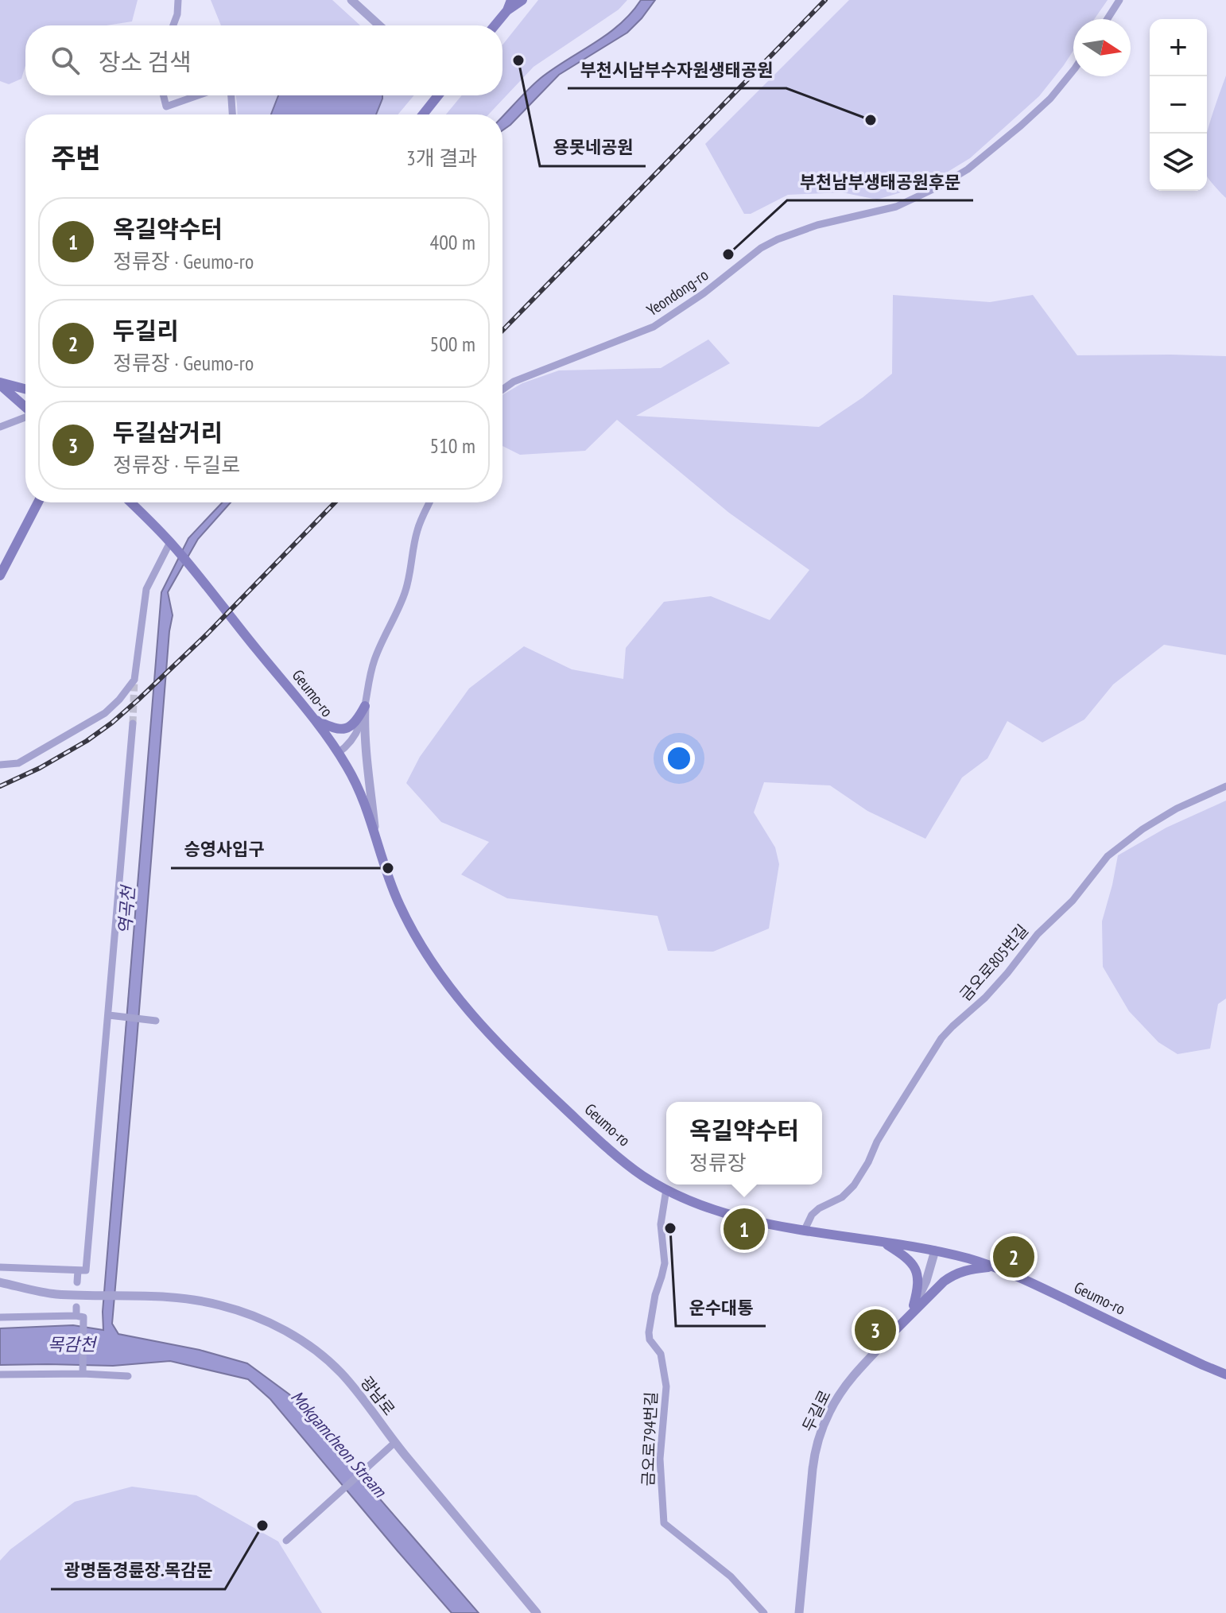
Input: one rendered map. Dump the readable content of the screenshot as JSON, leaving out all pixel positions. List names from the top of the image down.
{
  "streets": {
    "main road": ["Geumo-ro"],
    "street": [
      "Yeondong-ro",
      "금오로805번길",
      "광남로",
      "두길로",
      "금오로794번길"
    ]
  },
  "crossings": [
    ["Geumo-ro", "금오로805번길"],
    ["Geumo-ro", "두길로"],
    ["Geumo-ro", "금오로794번길"]
  ],
  "water": ["역곡천", "목감천", "Mokgamcheon Stream"],
  "places": [
    "용못네공원",
    "부천시남부수자원생태공원",
    "부천남부생태공원후문",
    "승영사입구",
    "운수대통",
    "광명돔경륜장.목감문"
  ],
  "north": "right",
  "page": {
    "map_buttons": ["+", "−"],
    "search": "장소 검색",
    "heading": ["주변", "3개 결과"],
    "list": [
      {
        "mark": "1",
        "name": "옥길약수터",
        "note": "정류장 · Geumo-ro",
        "value": "400 m"
      },
      {
        "mark": "2",
        "name": "두길리",
        "note": "정류장 · Geumo-ro",
        "value": "500 m"
      },
      {
        "mark": "3",
        "name": "두길삼거리",
        "note": "정류장 · 두길로",
        "value": "510 m"
      }
    ],
    "popup": ["옥길약수터", "정류장"],
    "pins": ["1", "2", "3"]
  }
}
